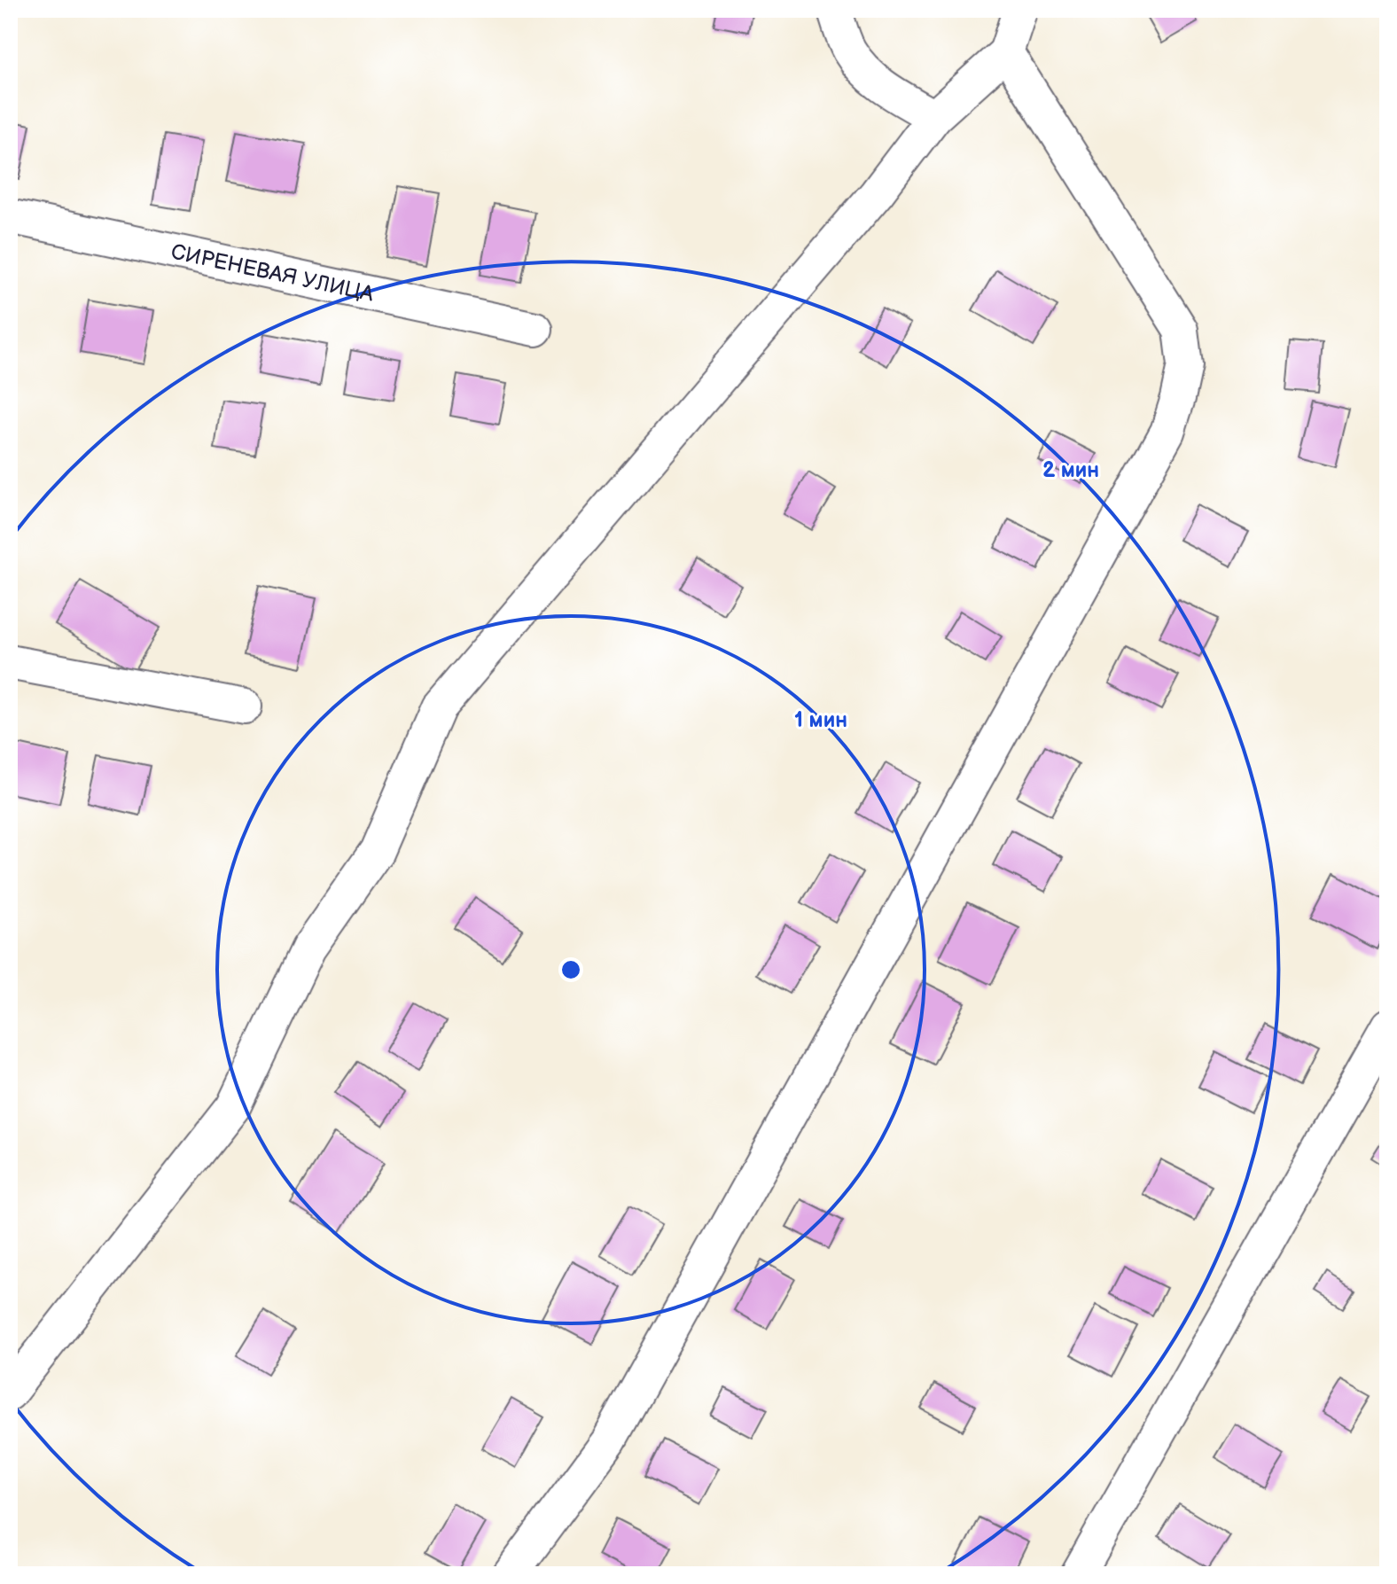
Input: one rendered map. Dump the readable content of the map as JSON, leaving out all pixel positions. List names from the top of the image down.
{
  "streets": {
    "street": ["СИРЕНЕВАЯ УЛИЦА"]
  },
  "rings": ["2 мин", "1 мин"]
}
